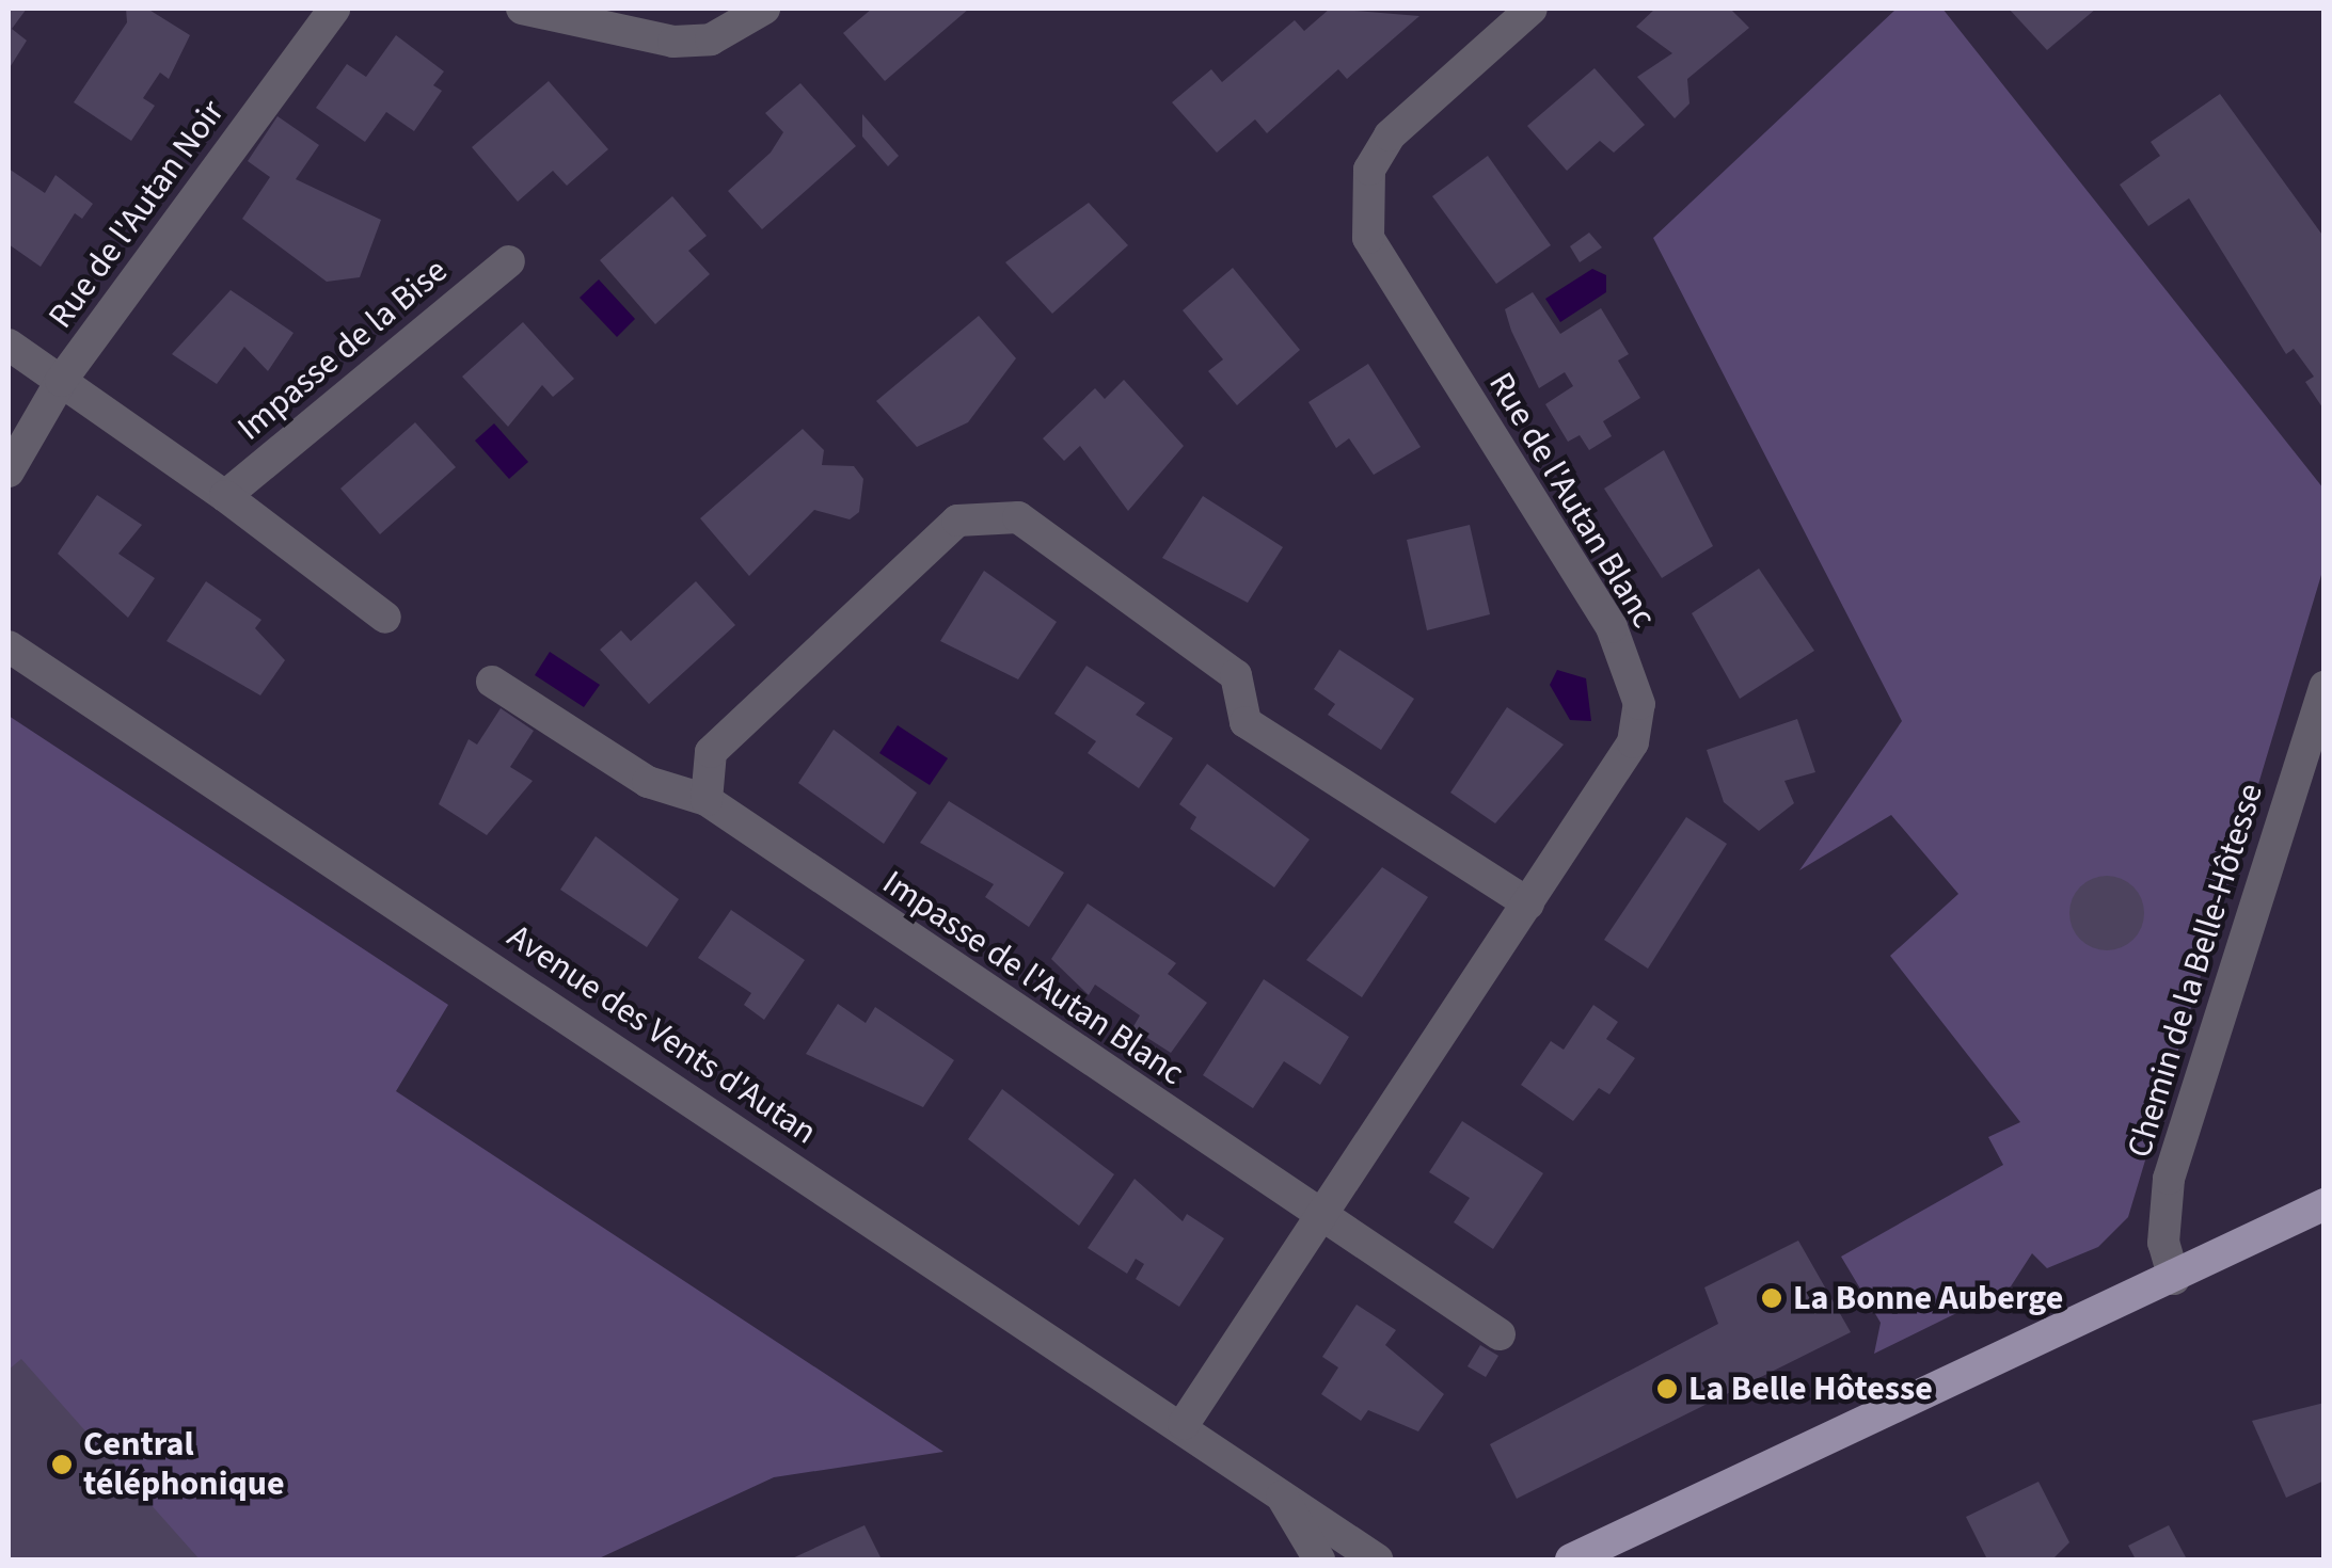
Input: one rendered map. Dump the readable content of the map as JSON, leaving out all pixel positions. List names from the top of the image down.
{
  "streets": {
    "street": [
      "Rue de l'Autan Noir",
      "Impasse de la Bise",
      "Rue de l'Autan Blanc",
      "Chemin de la Belle-Hôtesse",
      "Impasse de l'Autan Blanc",
      "Avenue des Vents d'Autan"
    ]
  },
  "crossings": [
    ["Rue de l'Autan Blanc", "Impasse de l'Autan Blanc"],
    ["Rue de l'Autan Blanc", "Avenue des Vents d'Autan"]
  ],
  "places": ["La Bonne Auberge", "La Belle Hôtesse", "Central téléphonique"]
}
